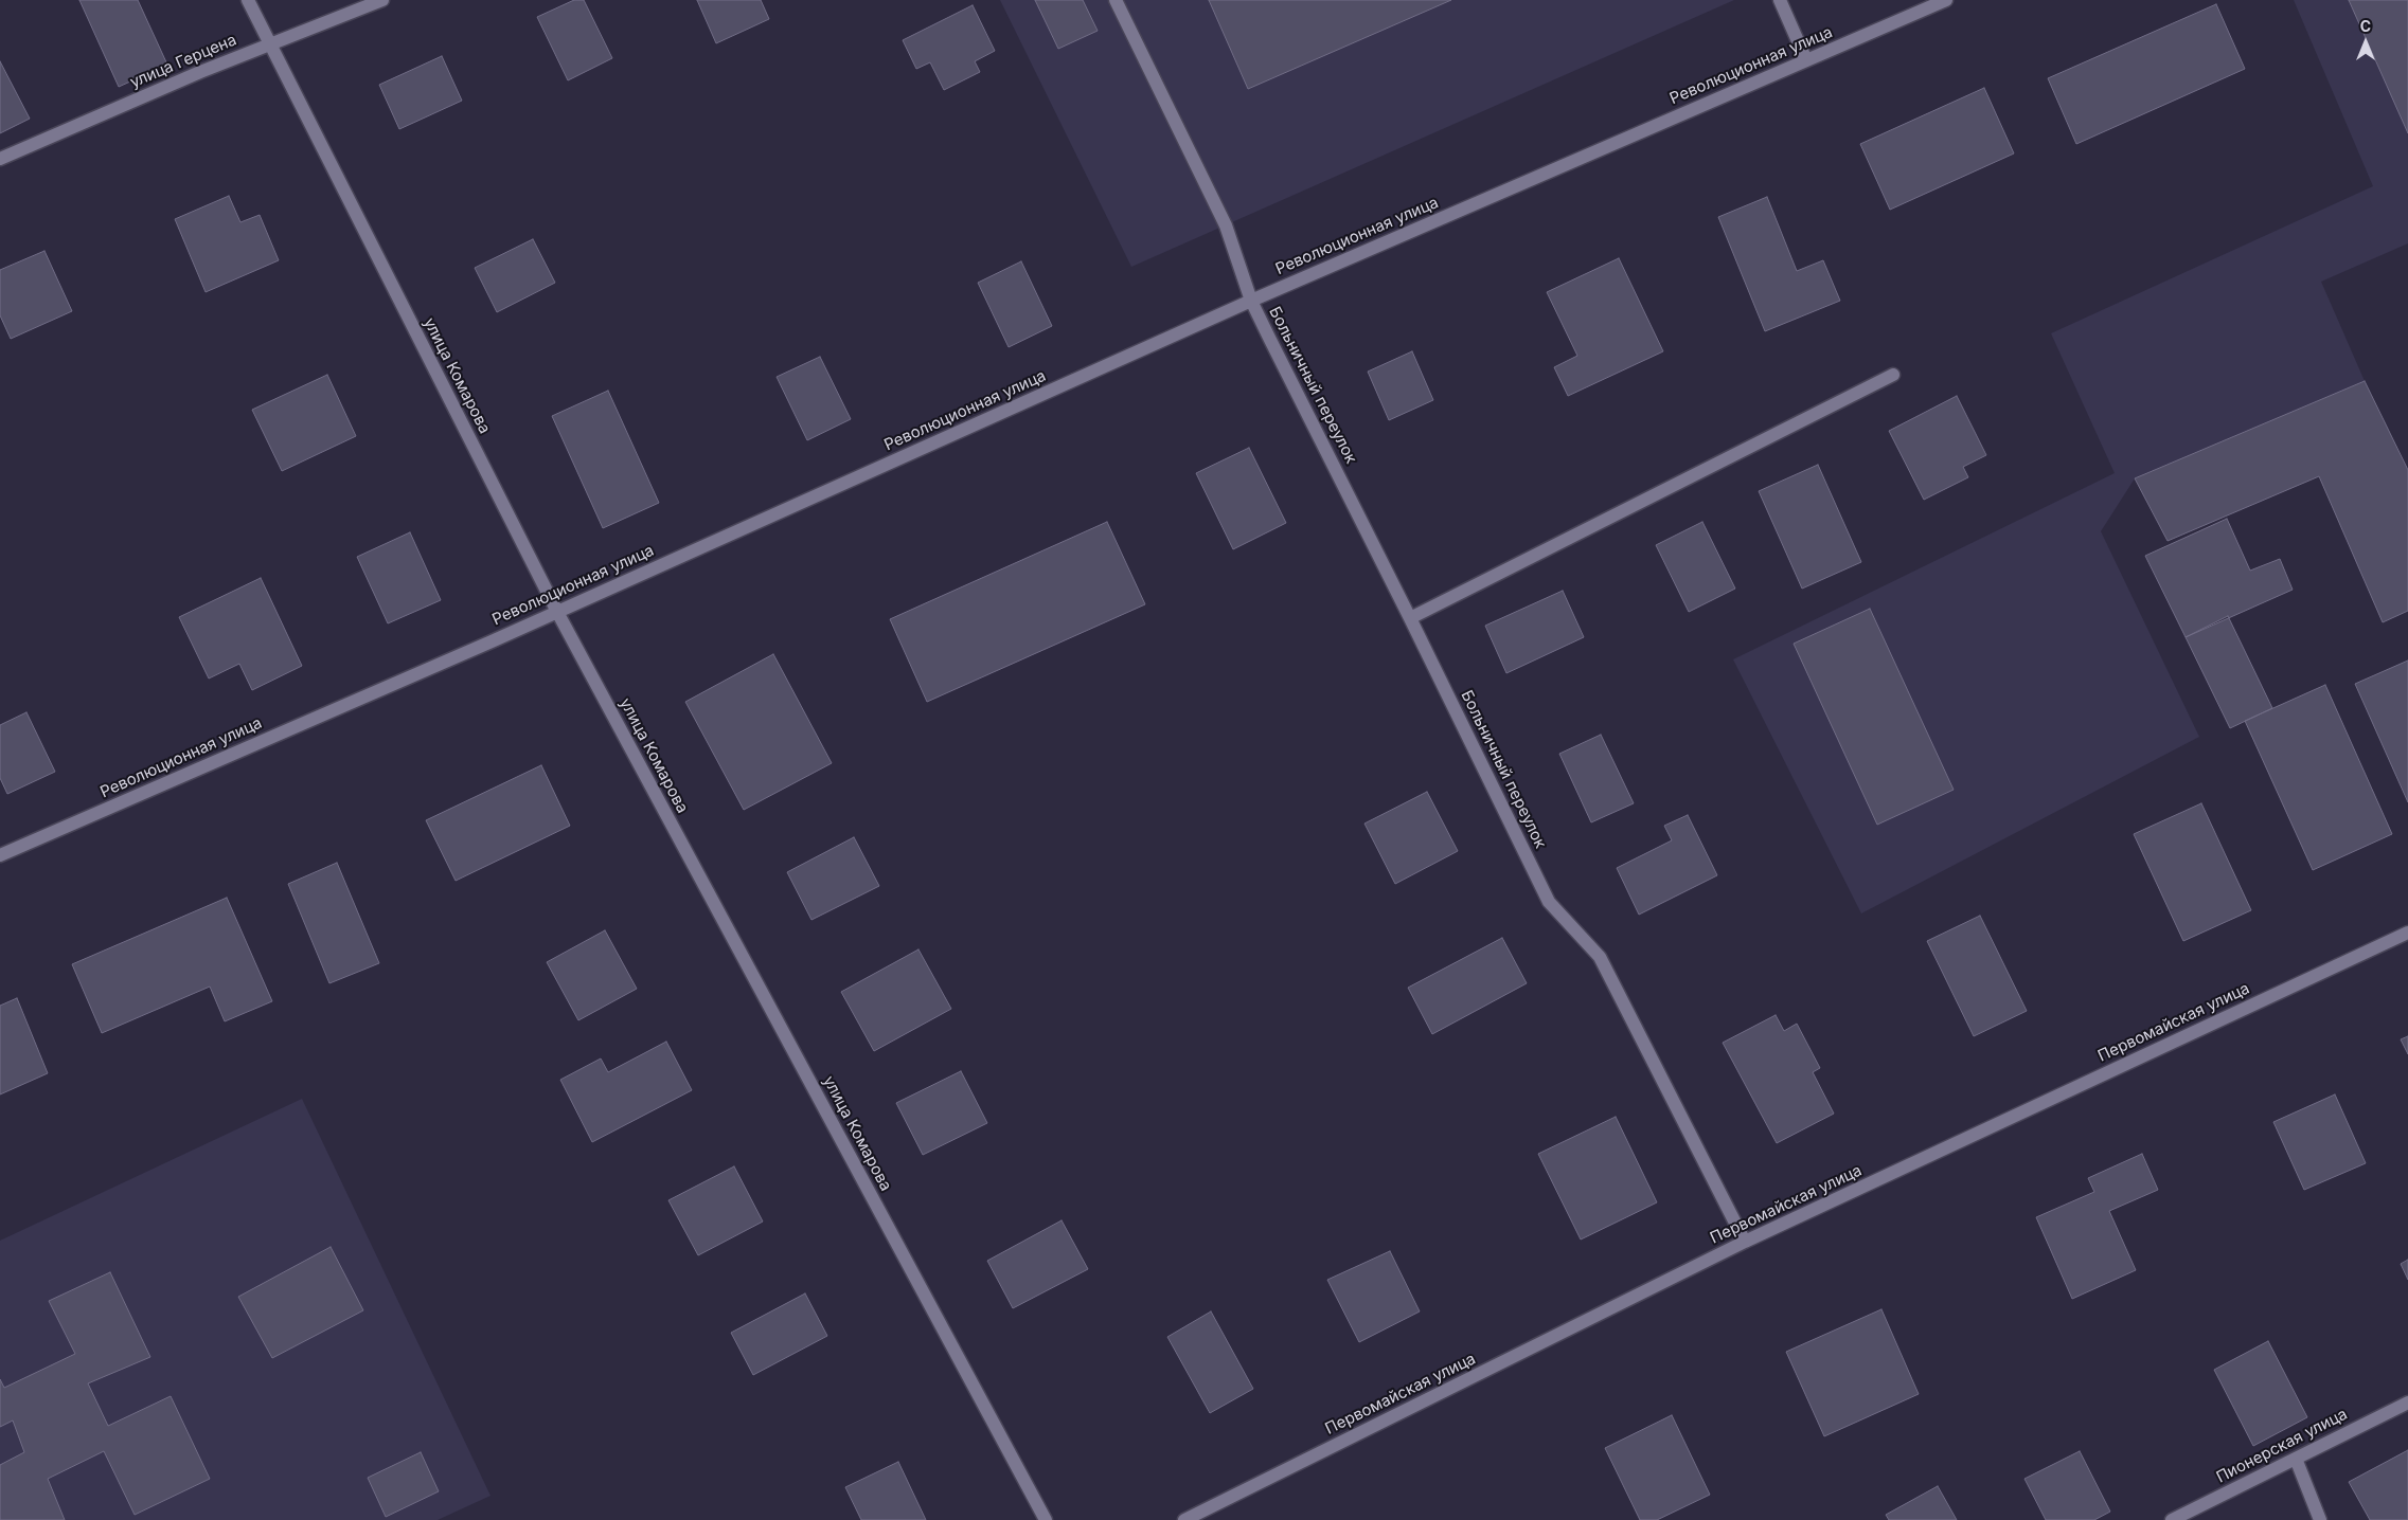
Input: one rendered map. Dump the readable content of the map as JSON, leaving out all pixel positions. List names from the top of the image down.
{
  "streets": {
    "street": [
      "улица Герцена",
      "Революционная улица",
      "улица Комарова",
      "Больничный переулок",
      "Первомайская улица",
      "Пионерская улица"
    ]
  },
  "crossings": [
    ["улица Герцена", "улица Комарова"],
    ["Революционная улица", "улица Комарова"],
    ["Революционная улица", "Больничный переулок"],
    ["Больничный переулок", "Первомайская улица"]
  ],
  "north": "top"
}
